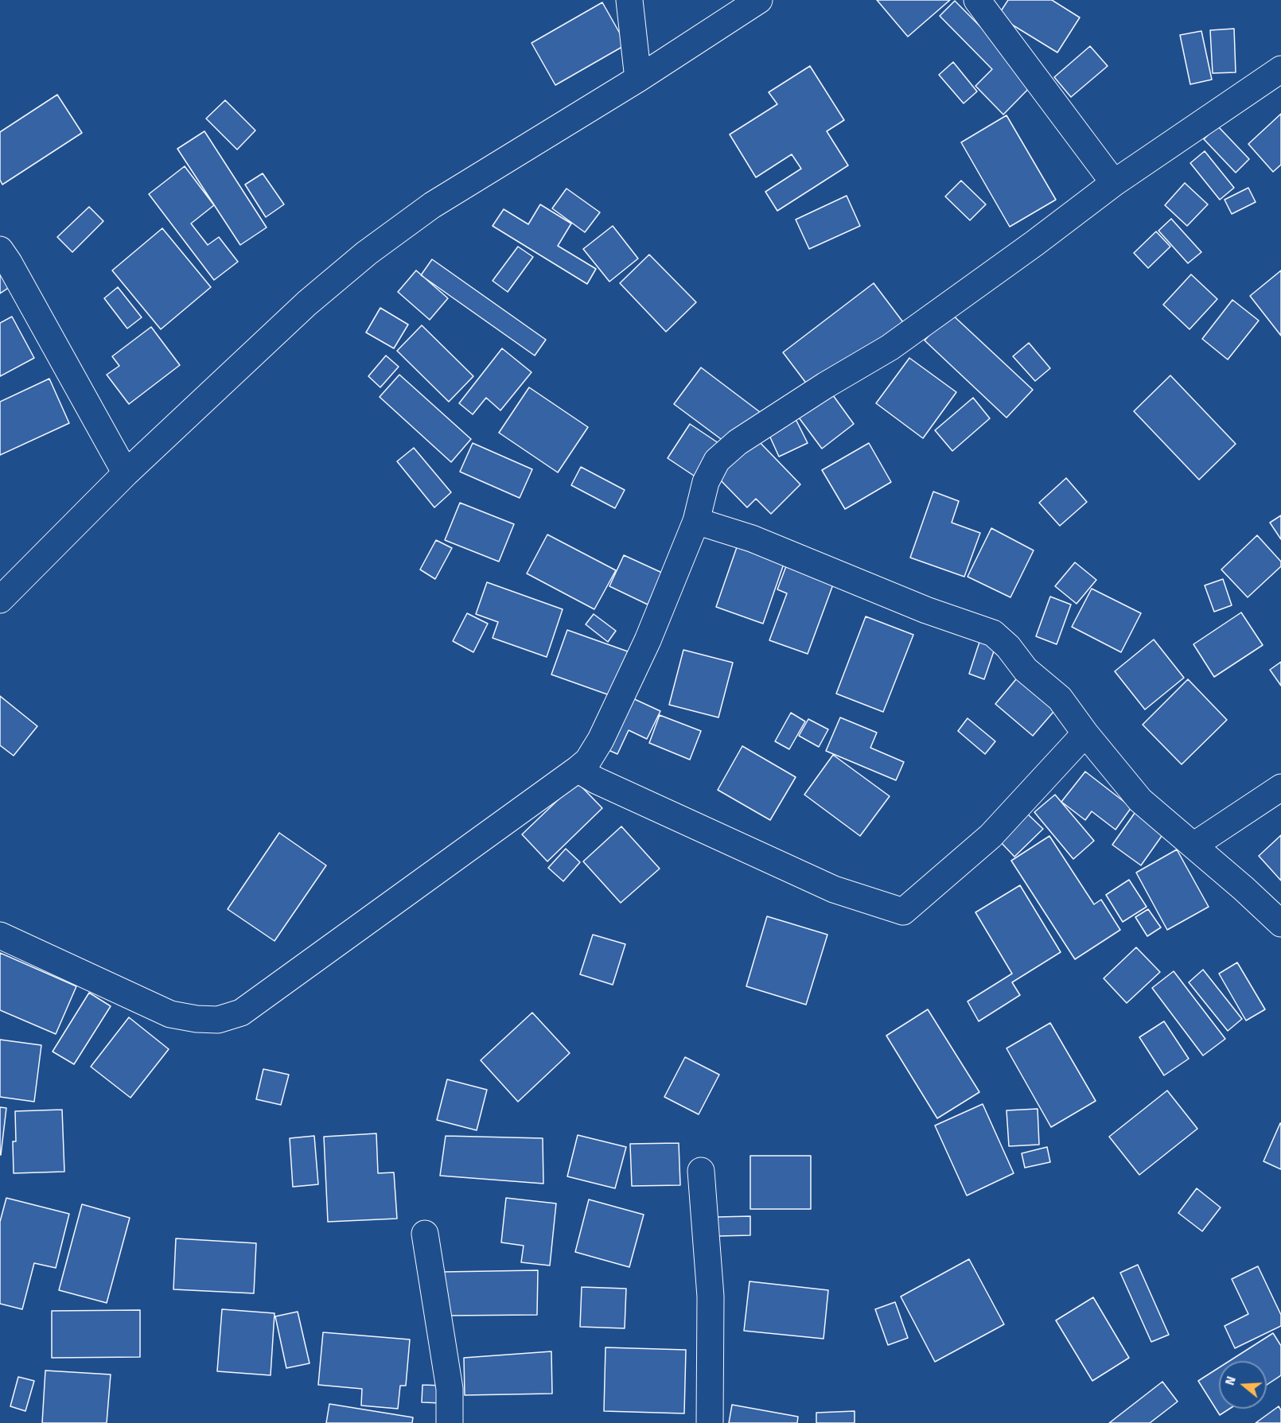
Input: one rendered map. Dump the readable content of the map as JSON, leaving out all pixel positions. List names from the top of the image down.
{
  "north": "left"
}
